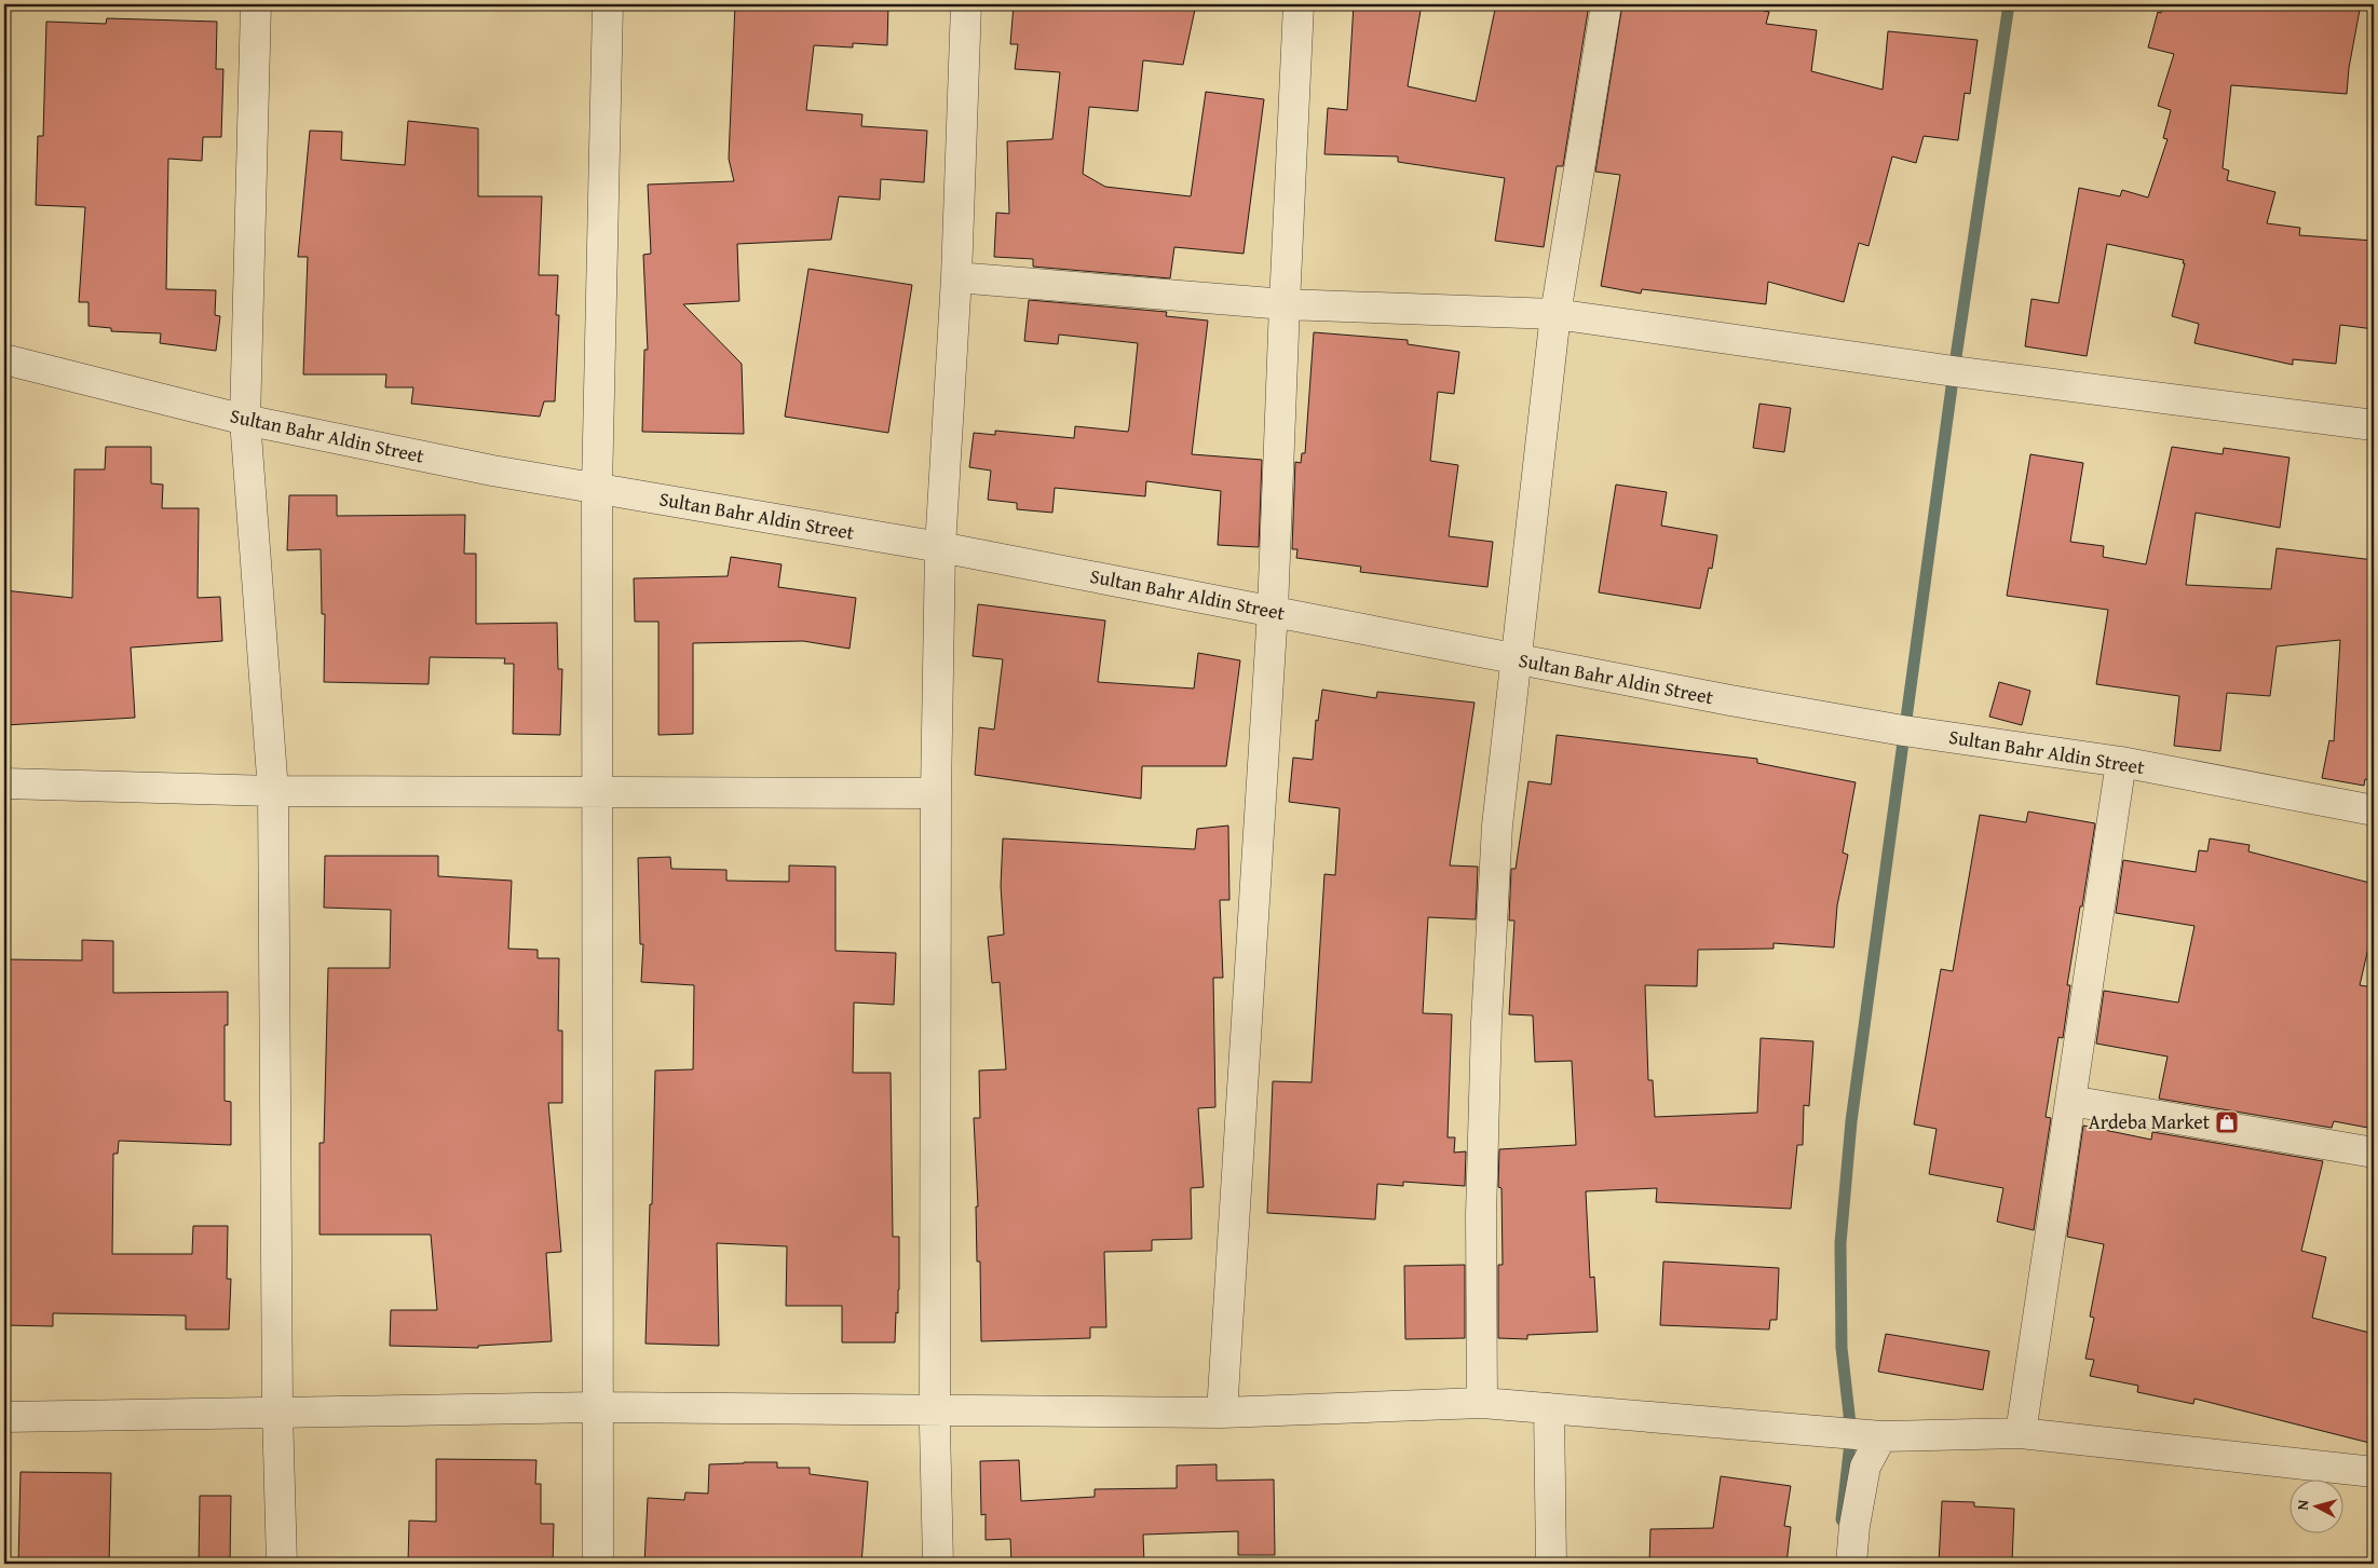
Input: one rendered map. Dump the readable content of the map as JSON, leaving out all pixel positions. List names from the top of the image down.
{
  "streets": {
    "street": ["Sultan Bahr Aldin Street"]
  },
  "places": {
    "shop": ["Ardeba Market"]
  },
  "north": "left"
}
